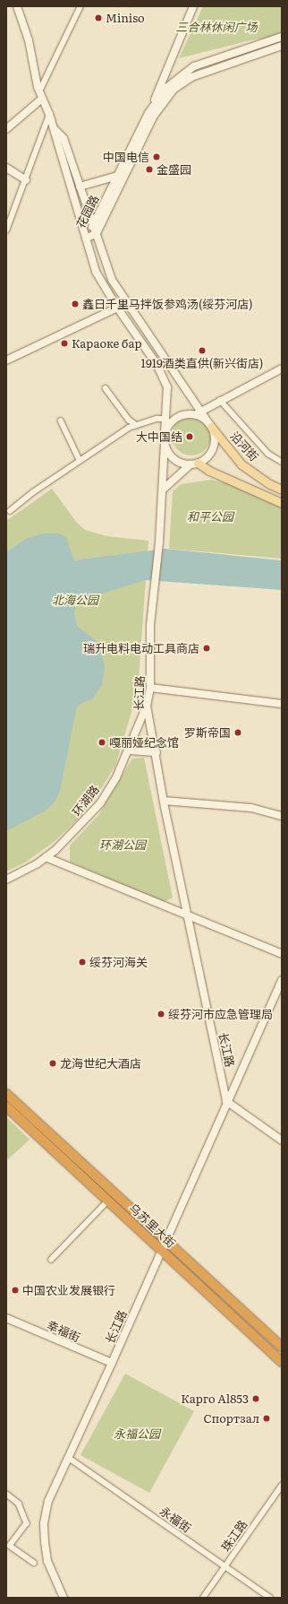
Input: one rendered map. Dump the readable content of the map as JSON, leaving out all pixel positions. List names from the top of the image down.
{
  "streets": {
    "highway": ["乌苏里大街"],
    "main road": [
      "花园路",
      "沿河街",
      "长江路",
      "环湖路",
      "幸福街"
    ],
    "street": ["永福街", "珠江路"]
  },
  "crossings": [
    ["沿河街", "长江路"],
    ["长江路", "环湖路"],
    ["长江路", "乌苏里大街"],
    ["长江路", "幸福街"],
    ["长江路", "永福街"],
    ["永福街", "珠江路"]
  ],
  "parks": [
    "三合林休闲广场",
    "和平公园",
    "北海公园",
    "环湖公园",
    "永福公园"
  ],
  "places": [
    "Miniso",
    "中国电信",
    "金盛园",
    "鑫日千里马拌饭参鸡汤(绥芬河店)",
    "Караоке бар",
    "1919酒类直供(新兴街店)",
    "大中国结",
    "瑞升电料电动工具商店",
    "罗斯帝国",
    "嘎丽娅纪念馆",
    "绥芬河海关",
    "绥芬河市应急管理局",
    "龙海世纪大酒店",
    "中国农业发展银行",
    "Карго Al853",
    "Спортзал"
  ]
}
